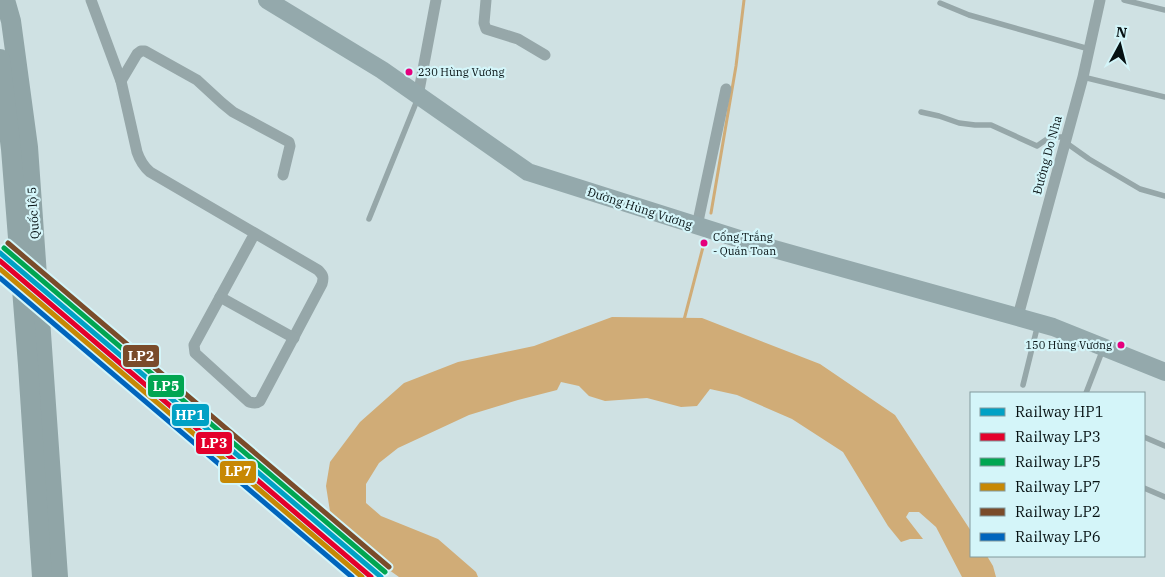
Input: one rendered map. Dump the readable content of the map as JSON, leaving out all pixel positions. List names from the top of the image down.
{
  "streets": {
    "highway": ["Quốc lộ 5"],
    "main road": ["Đường Hùng Vương"],
    "street": ["Đường Do Nha"]
  },
  "crossings": [
    ["Đường Do Nha", "Đường Hùng Vương"]
  ],
  "places": ["230 Hùng Vương", "Cống Trắng - Quán Toan", "150 Hùng Vương"],
  "lines": [
    "rail line LP2",
    "rail line LP5",
    "rail line HP1",
    "rail line LP3",
    "rail line LP7",
    "rail line LP6"
  ],
  "legend": [
    "Railway HP1",
    "Railway LP3",
    "Railway LP5",
    "Railway LP7",
    "Railway LP2",
    "Railway LP6"
  ],
  "north": "top"
}
